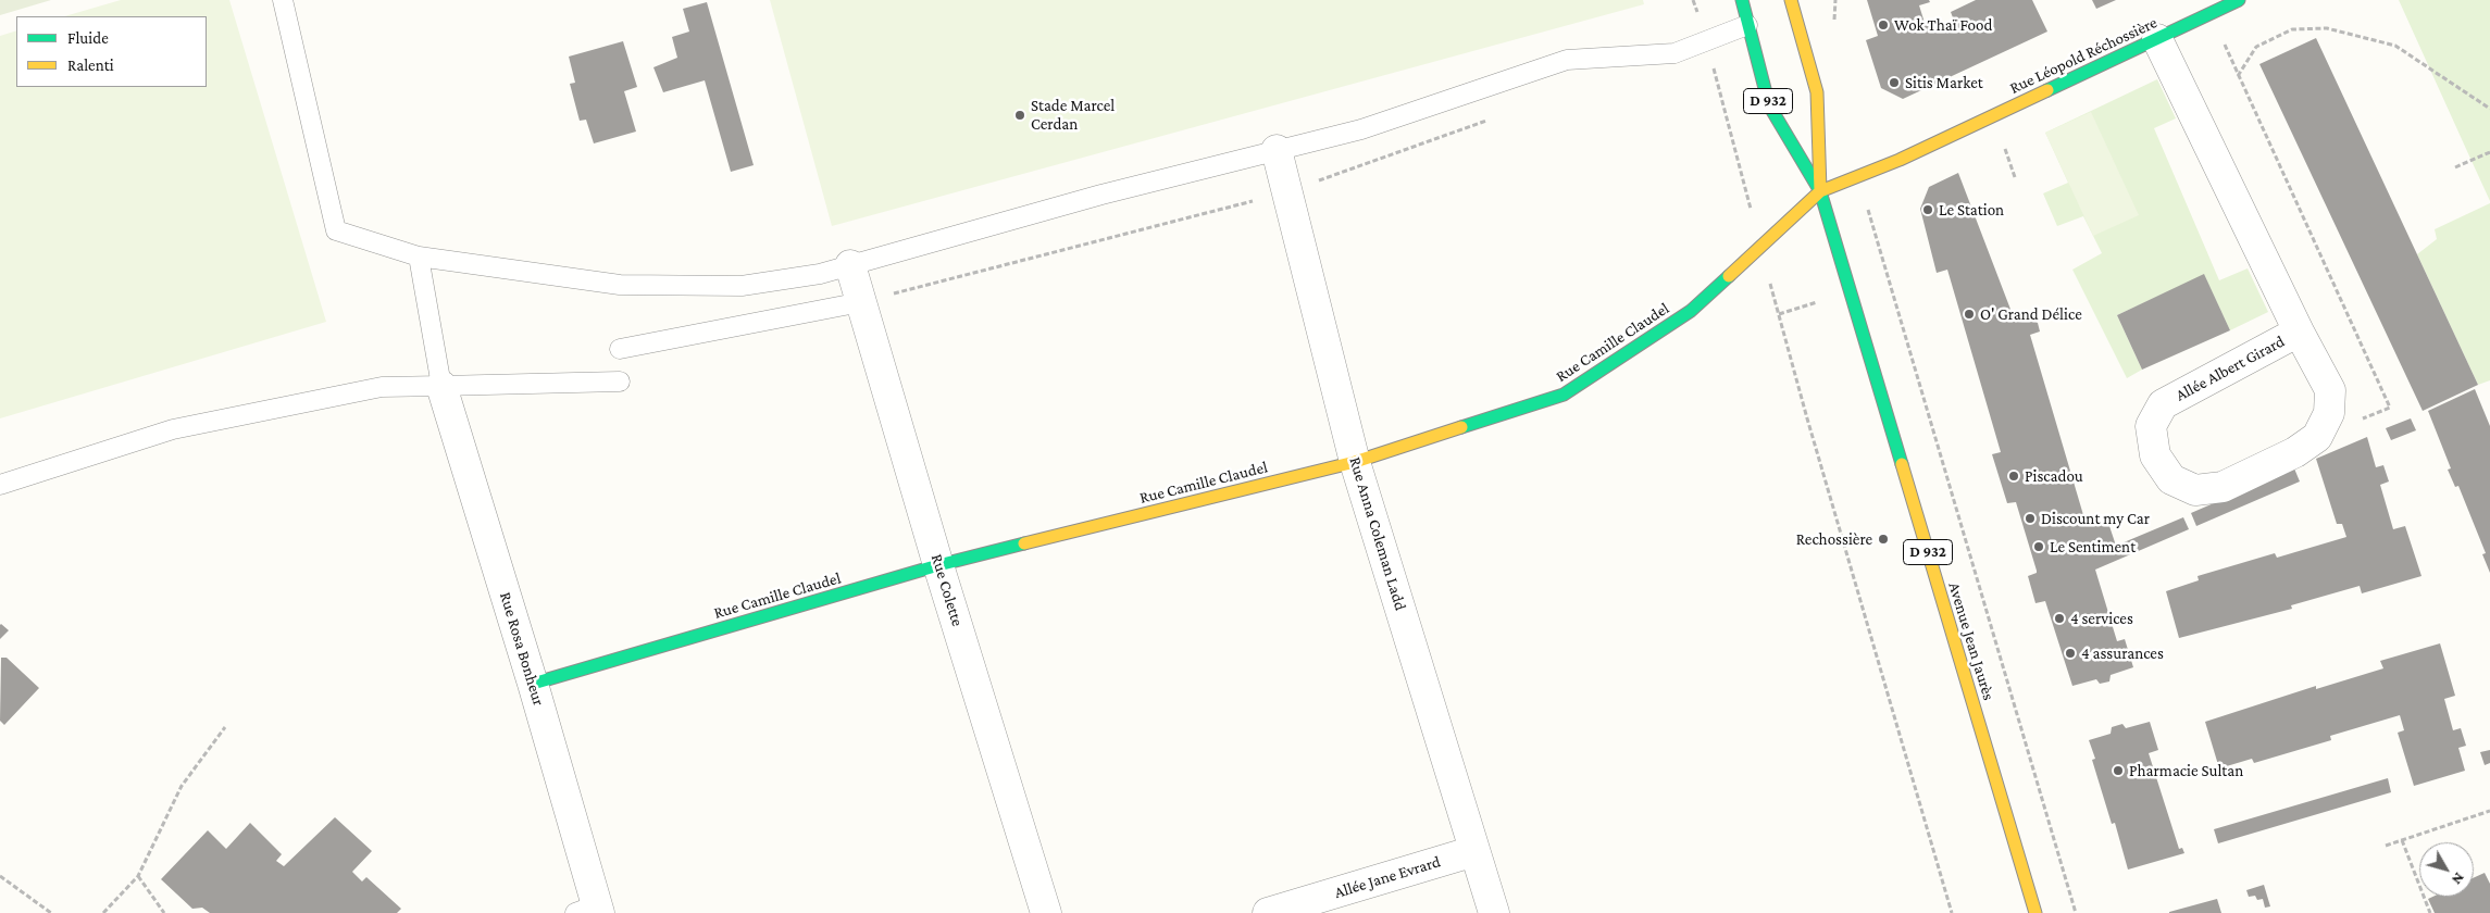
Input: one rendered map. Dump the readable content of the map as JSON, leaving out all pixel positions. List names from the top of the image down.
{
  "streets": {
    "street": [
      "Rue Léopold Réchossière",
      "D 932",
      "Rue Camille Claudel",
      "Allée Albert Girard",
      "Rue Anna Coleman Ladd",
      "Rue Colette",
      "Avenue Jean Jaurès",
      "Rue Rosa Bonheur",
      "Allée Jane Evrard"
    ]
  },
  "crossings": [
    ["Rue Léopold Réchossière", "Rue Camille Claudel"],
    ["Rue Léopold Réchossière", "Allée Albert Girard"],
    ["Rue Léopold Réchossière", "Avenue Jean Jaurès"],
    ["Rue Camille Claudel", "Rue Anna Coleman Ladd"],
    ["Rue Camille Claudel", "Rue Colette"],
    ["Rue Camille Claudel", "Avenue Jean Jaurès"],
    ["Rue Camille Claudel", "Rue Rosa Bonheur"],
    ["Rue Anna Coleman Ladd", "Allée Jane Evrard"]
  ],
  "places": [
    "Wok Thaï Food",
    "Sitis Market",
    "Stade Marcel Cerdan",
    "Le Station",
    "O' Grand Délice",
    "Piscadou",
    "Discount my Car",
    "Rechossière",
    "Le Sentiment",
    "4 services",
    "4 assurances",
    "Pharmacie Sultan"
  ],
  "legend": ["Fluide", "Ralenti"],
  "north": "bottom right"
}
